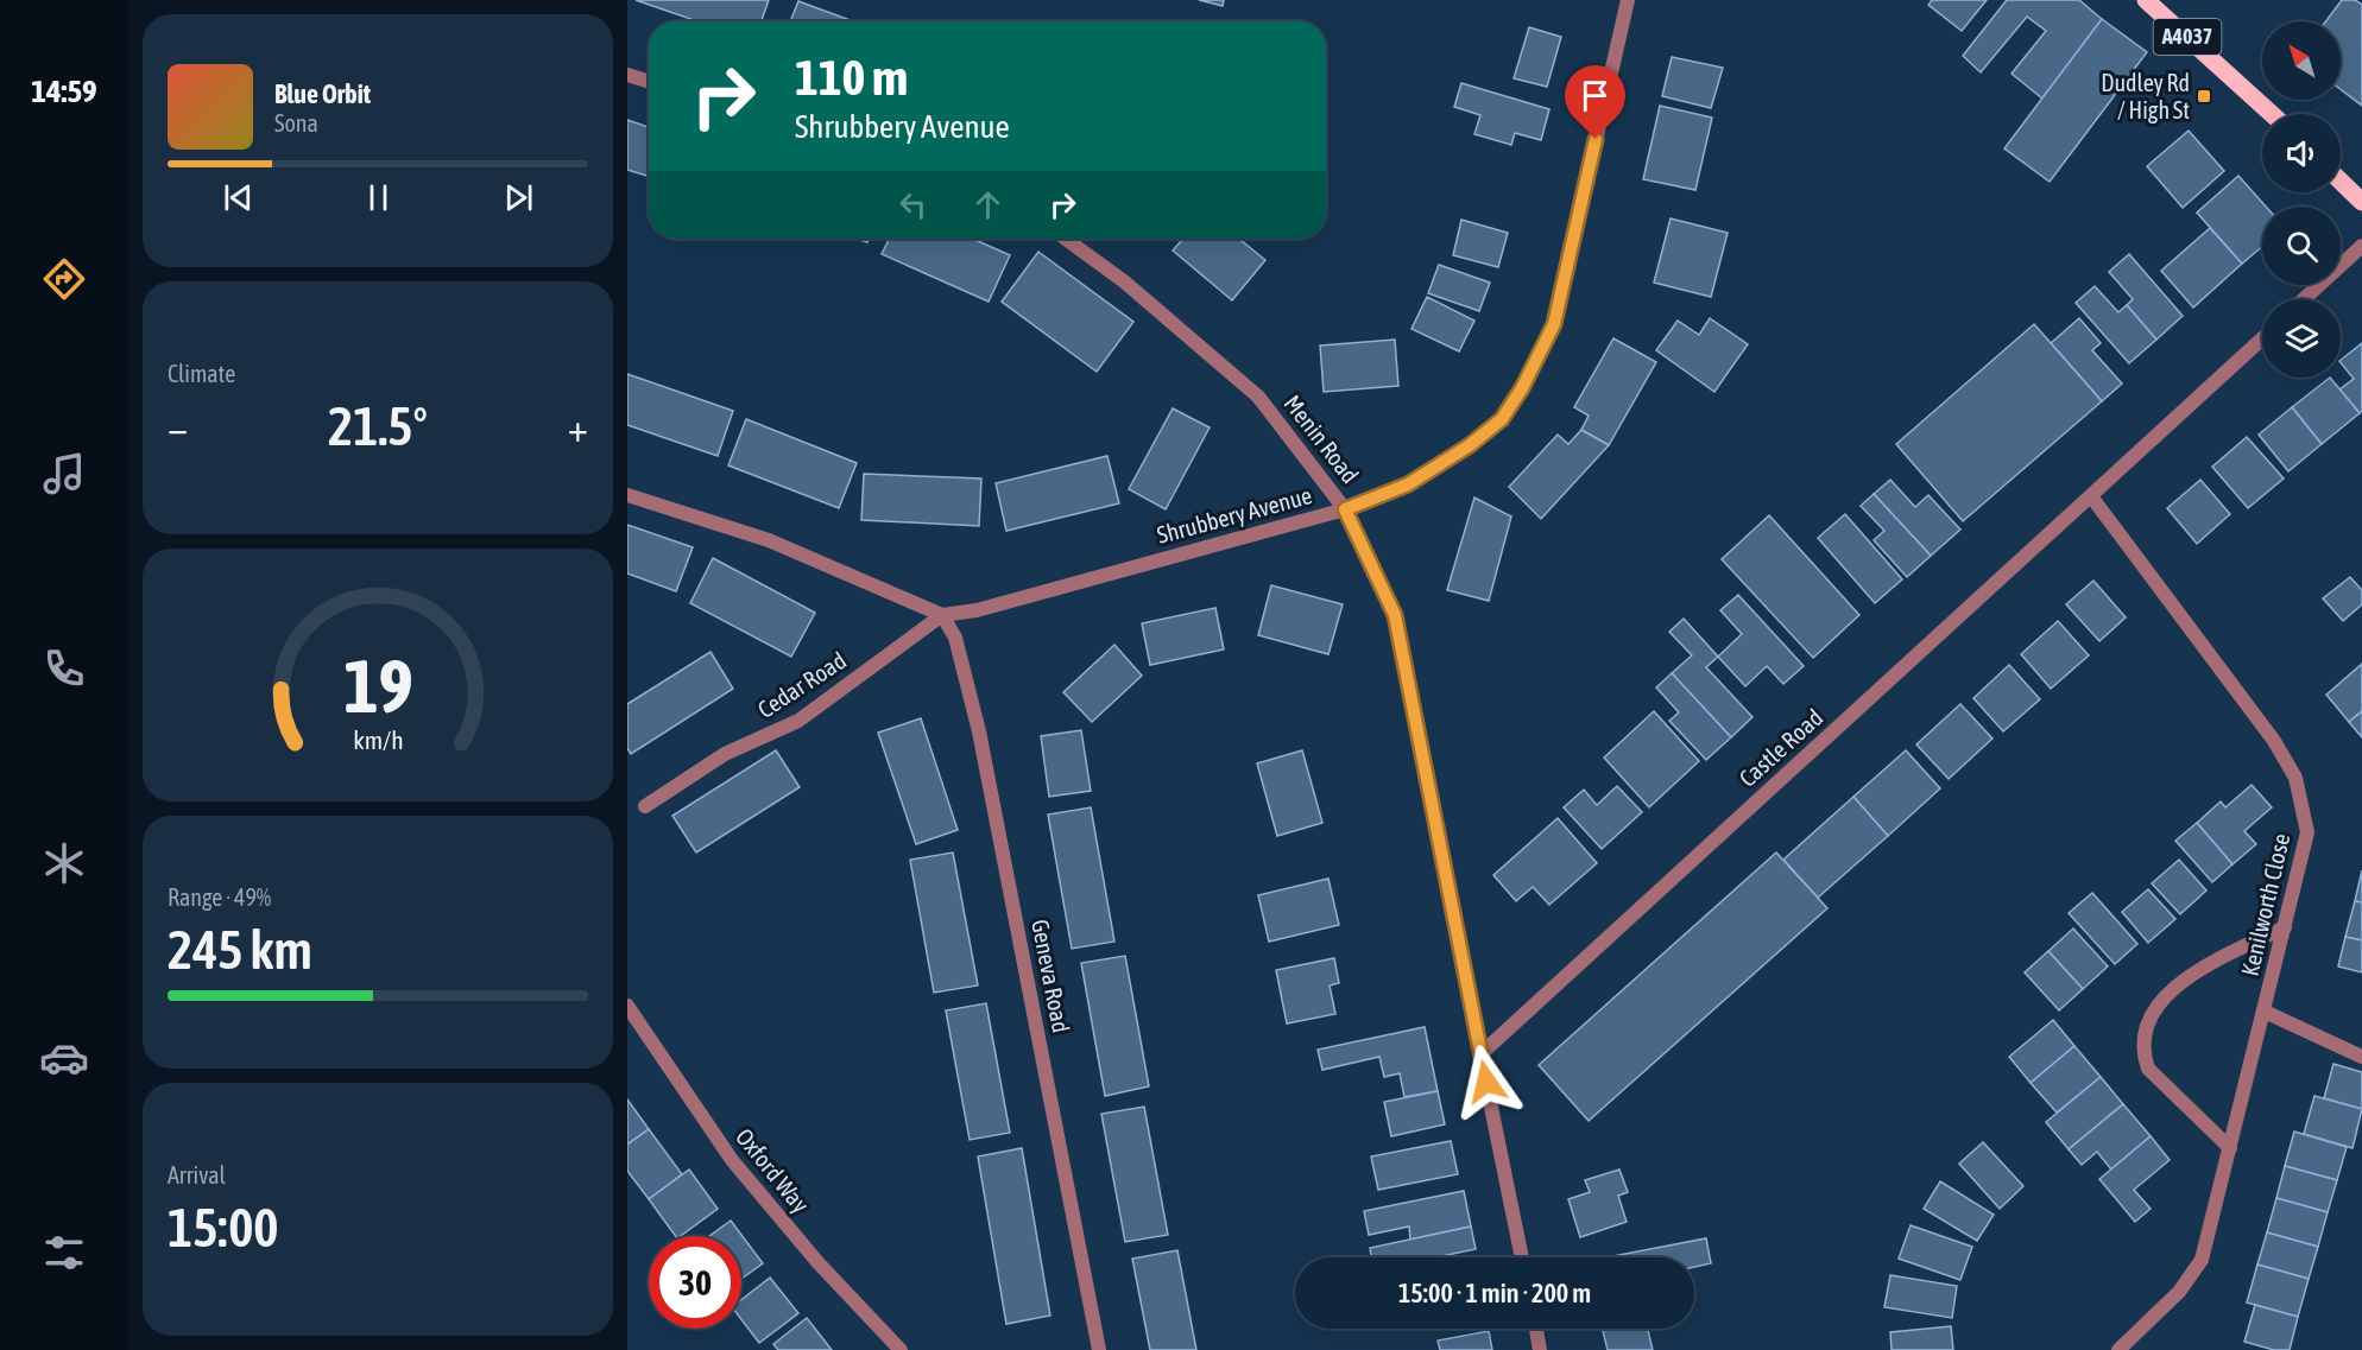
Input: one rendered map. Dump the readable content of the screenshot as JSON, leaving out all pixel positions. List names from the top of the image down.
{
  "streets": {
    "main road": ["A4037"],
    "street": [
      "Menin Road",
      "Shrubbery Avenue",
      "Cedar Road",
      "Castle Road",
      "Kenilworth Close",
      "Geneva Road",
      "Oxford Way"
    ]
  },
  "crossings": [
    ["Menin Road", "Shrubbery Avenue"],
    ["Menin Road", "Castle Road"],
    ["Shrubbery Avenue", "Cedar Road"],
    ["Shrubbery Avenue", "Geneva Road"],
    ["Cedar Road", "Geneva Road"],
    ["Castle Road", "Kenilworth Close"]
  ],
  "places": {
    "transit": ["Dudley Rd / High St"]
  },
  "north": "top left",
  "page": {
    "tabs": "14:59",
    "turn": ["110 m", "Shrubbery Avenue"],
    "song": ["Blue Orbit", "Sona"],
    "tile": [
      "Climate",
      ["Range · 49%", "245 km"],
      ["Arrival", "15:00"]
    ],
    "heat": ["−", "21.5°", "+"],
    "limit": "30",
    "trip": "15:00 · 1 min · 200 m",
    "gauge": ["19", "km/h"]
  }
}
